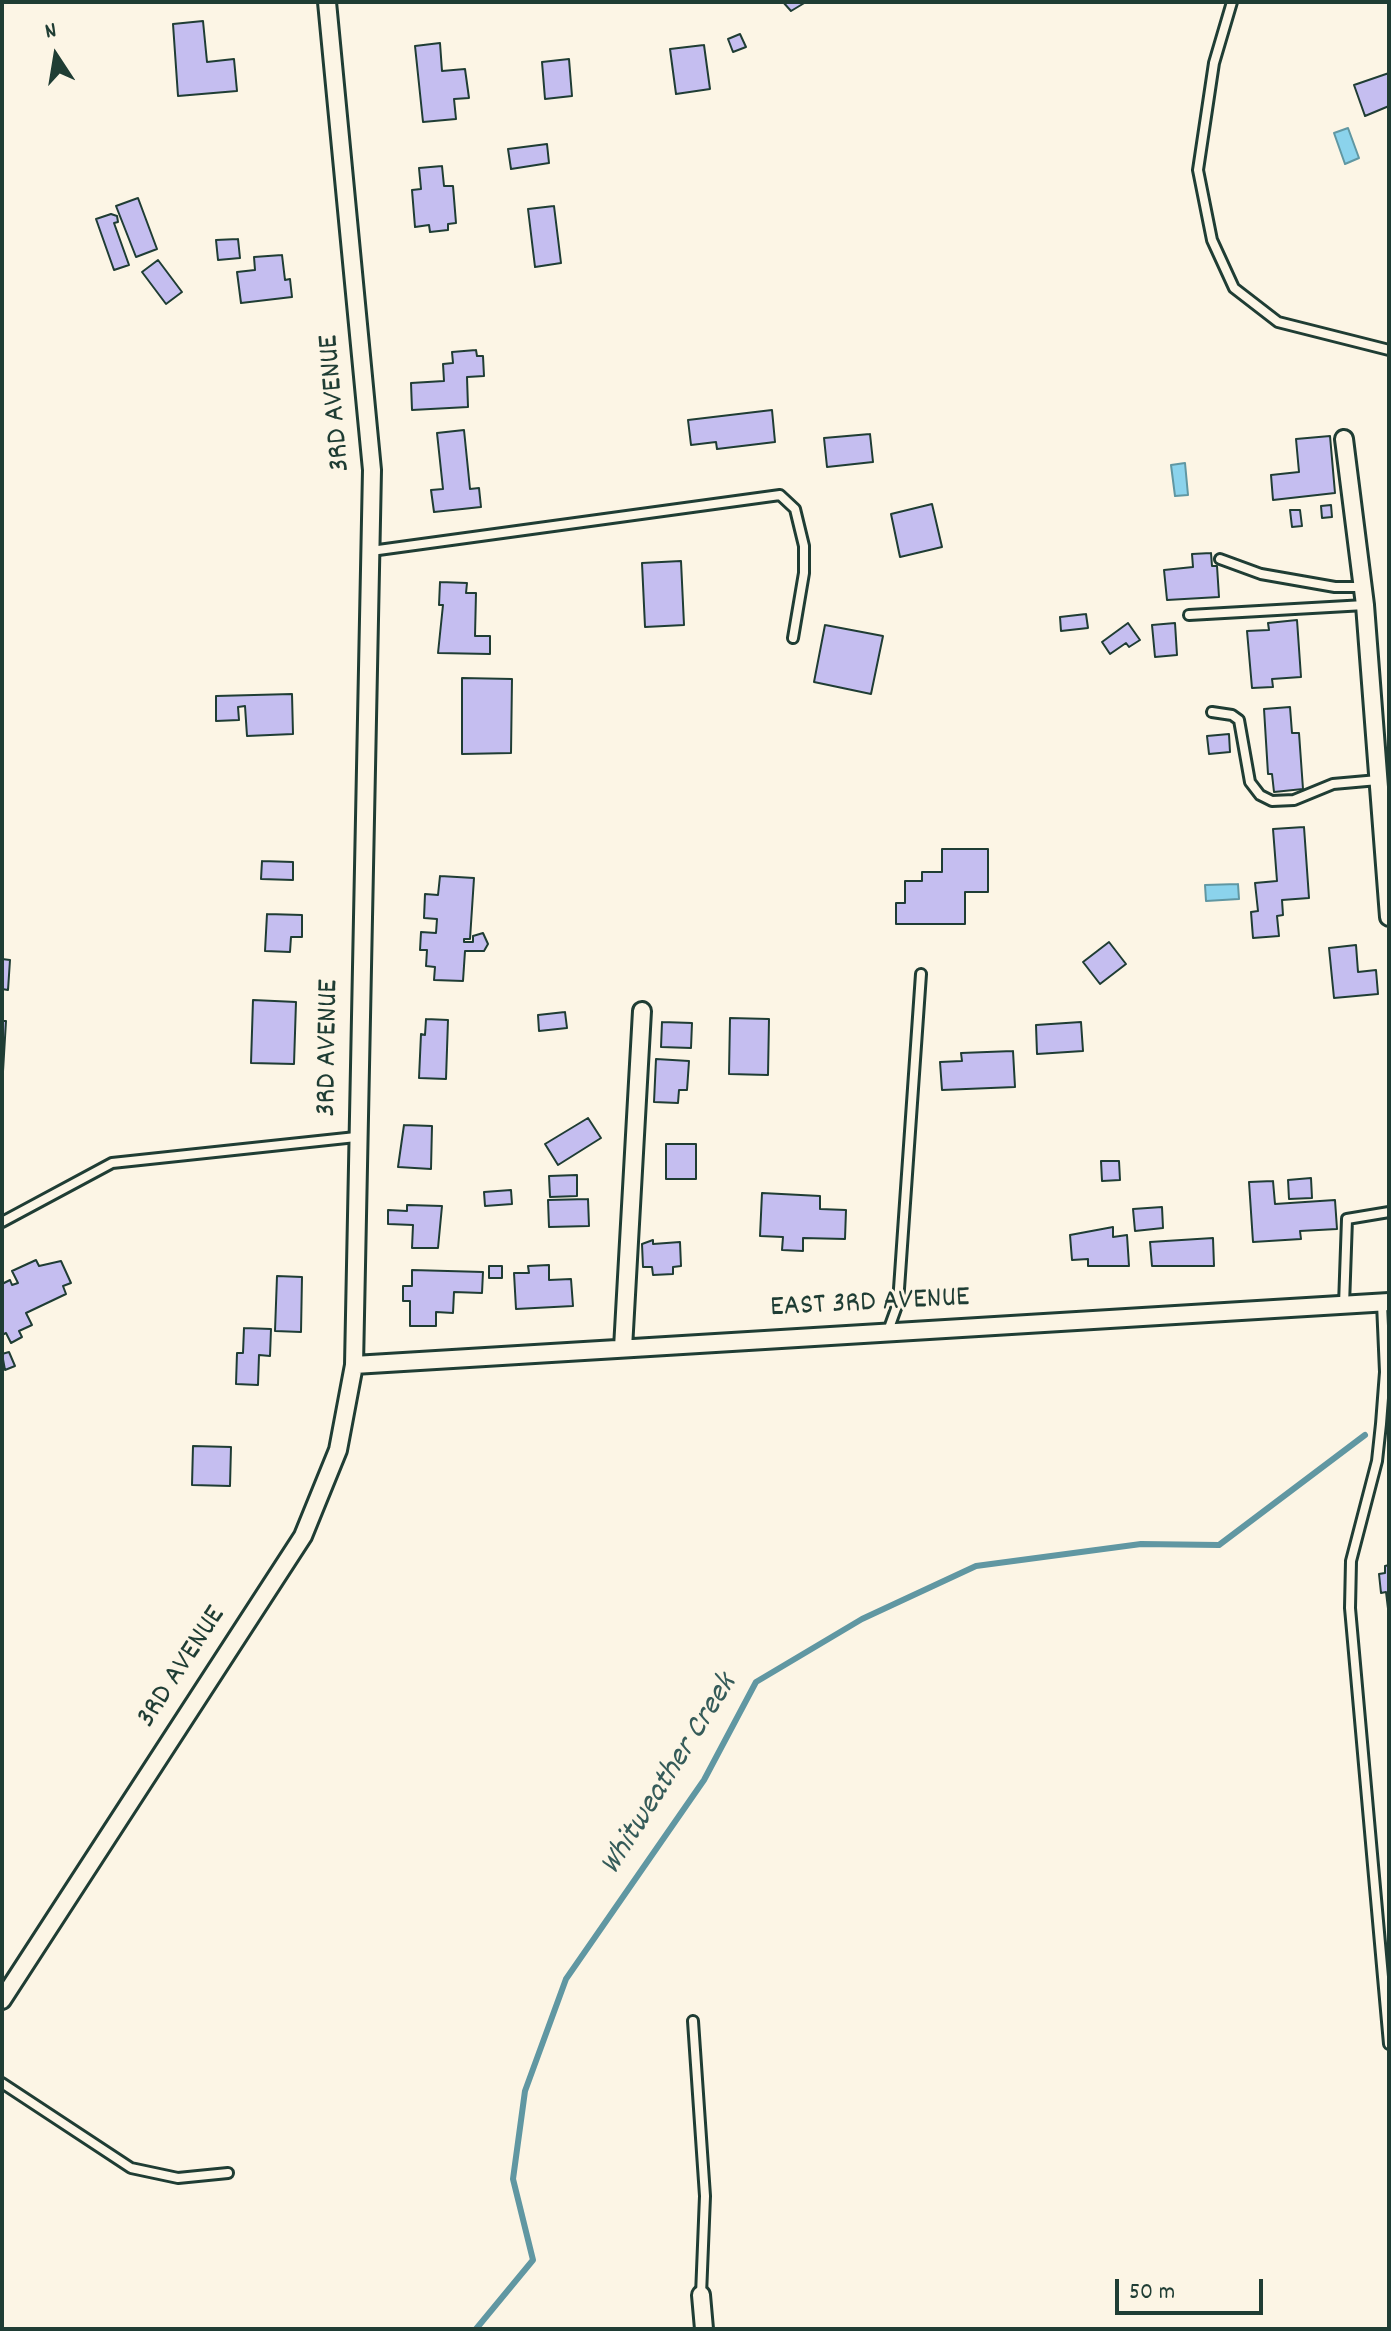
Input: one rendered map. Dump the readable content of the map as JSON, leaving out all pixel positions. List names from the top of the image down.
{
  "streets": {
    "street": ["3RD AVENUE", "EAST 3RD AVENUE"]
  },
  "crossings": [
    ["3RD AVENUE", "EAST 3RD AVENUE"]
  ],
  "water": ["Whitweather Creek"],
  "scale_bar": "50 m",
  "north": "top"
}
